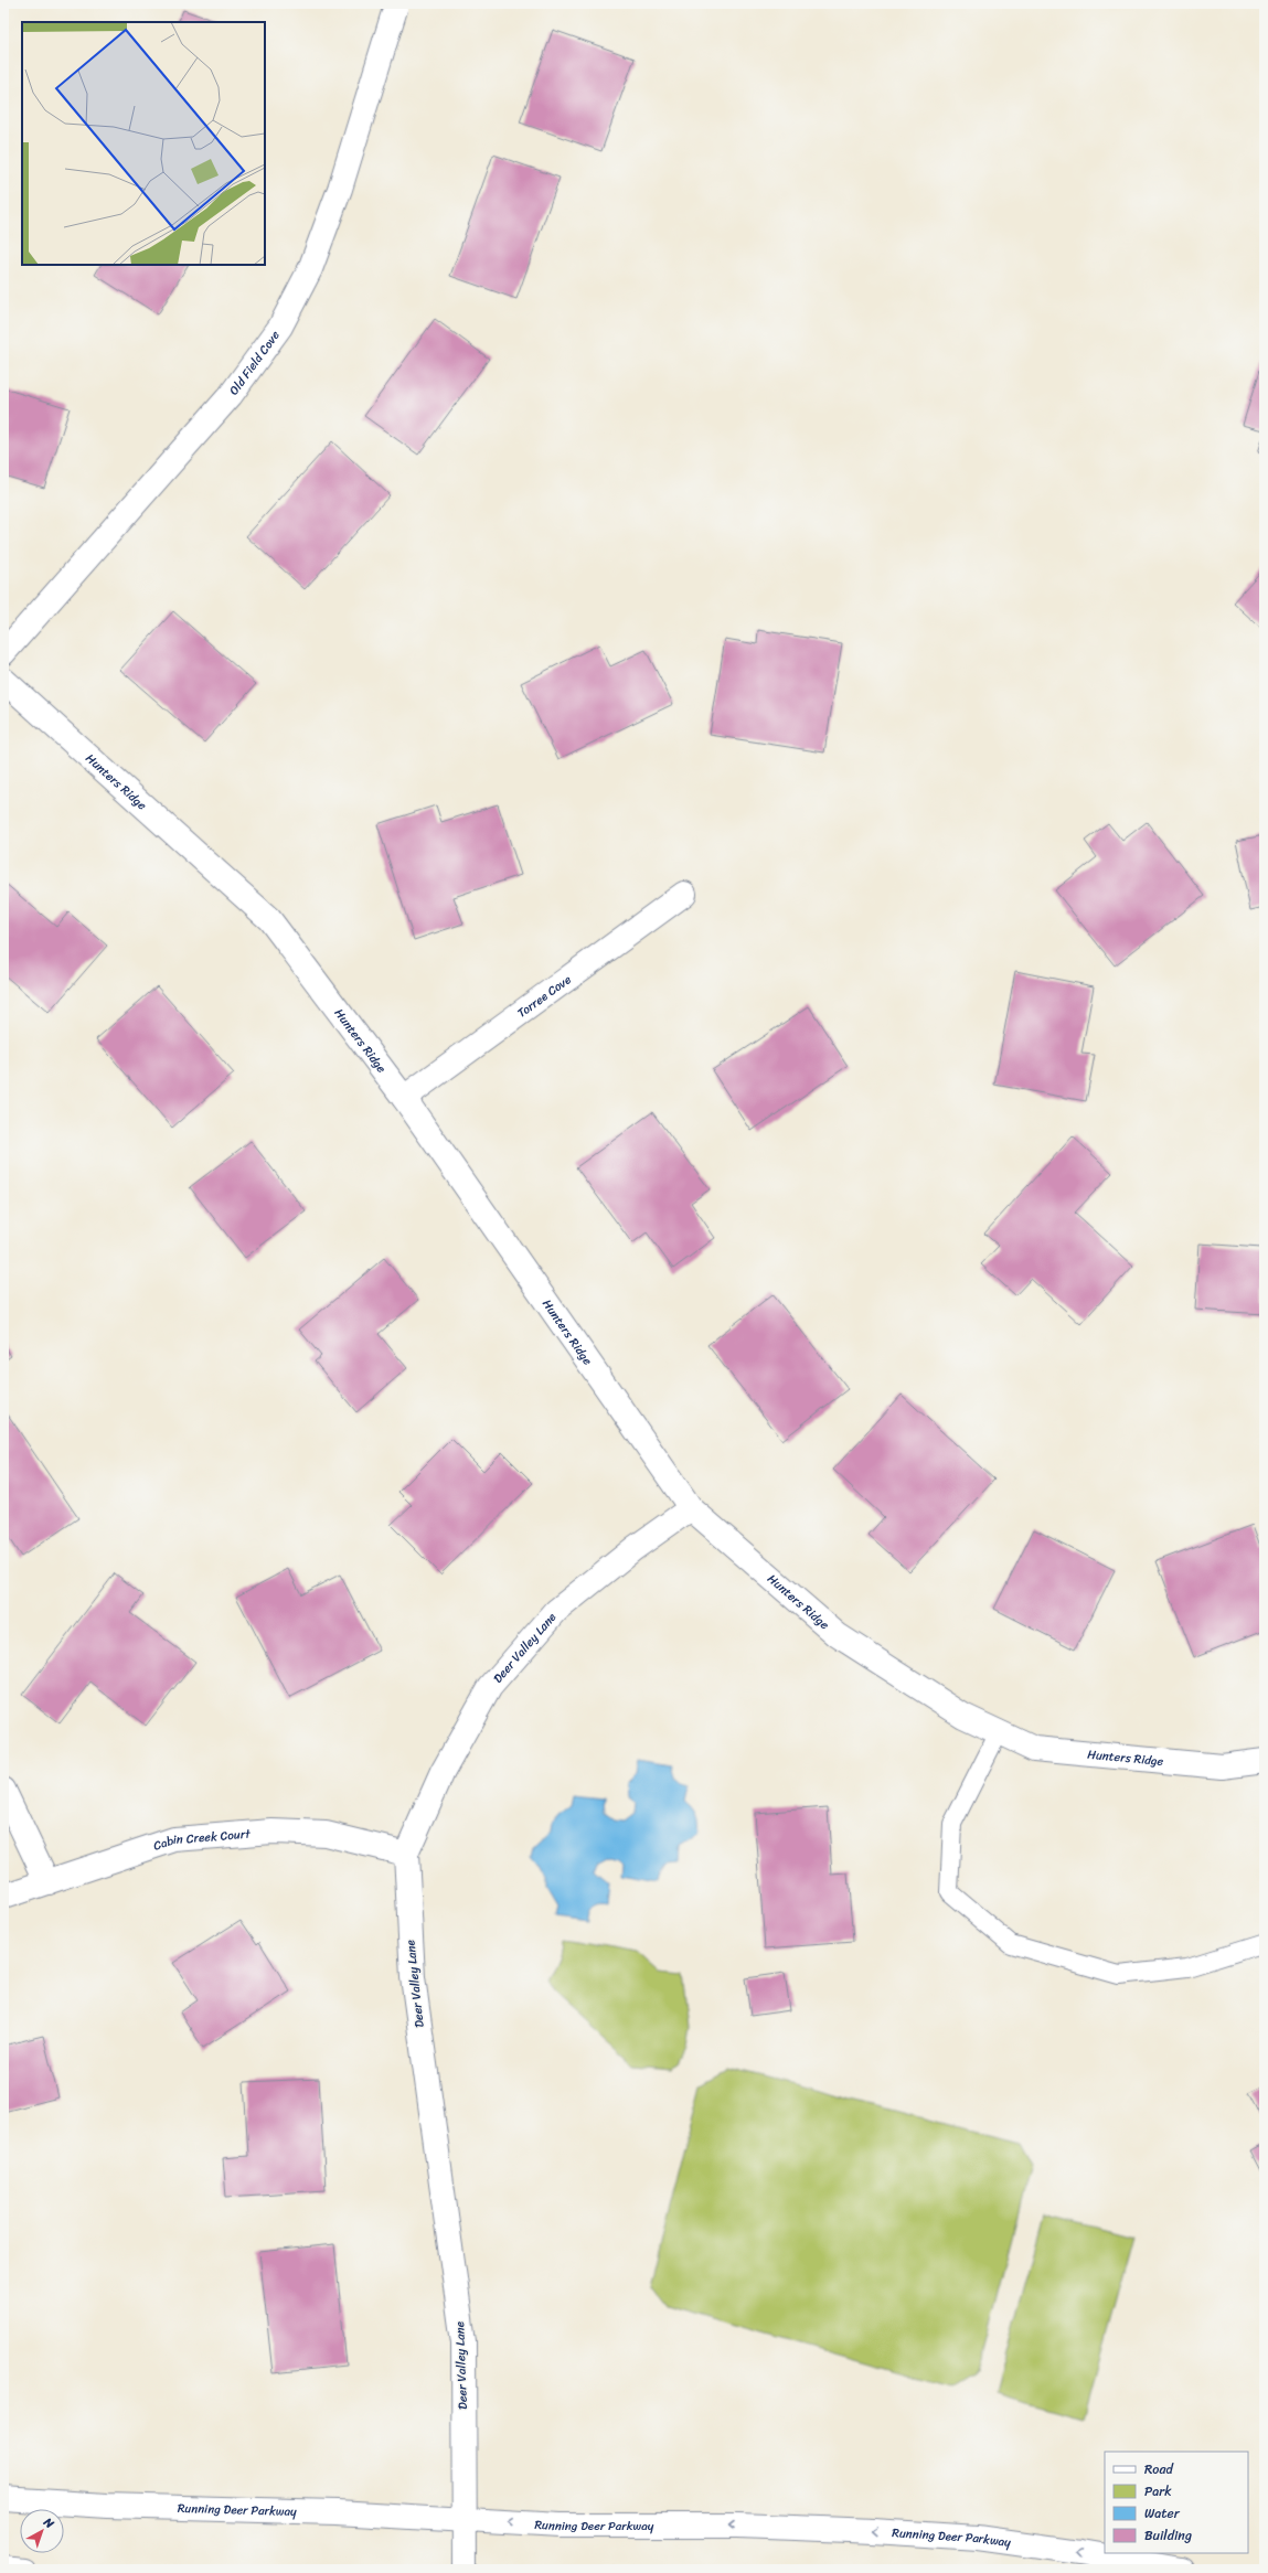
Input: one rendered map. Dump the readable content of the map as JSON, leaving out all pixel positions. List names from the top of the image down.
{
  "streets": {
    "street": [
      "Old Field Cove",
      "Hunters Ridge",
      "Torree Cove",
      "Deer Valley Lane",
      "Cabin Creek Court",
      "Running Deer Parkway"
    ]
  },
  "crossings": [
    ["Hunters Ridge", "Torree Cove"],
    ["Hunters Ridge", "Deer Valley Lane"],
    ["Deer Valley Lane", "Cabin Creek Court"],
    ["Deer Valley Lane", "Running Deer Parkway"]
  ],
  "one_way": ["Running Deer Parkway"],
  "legend": [
    "Road",
    "Park",
    "Water",
    "Building"
  ],
  "north": "top right"
}
